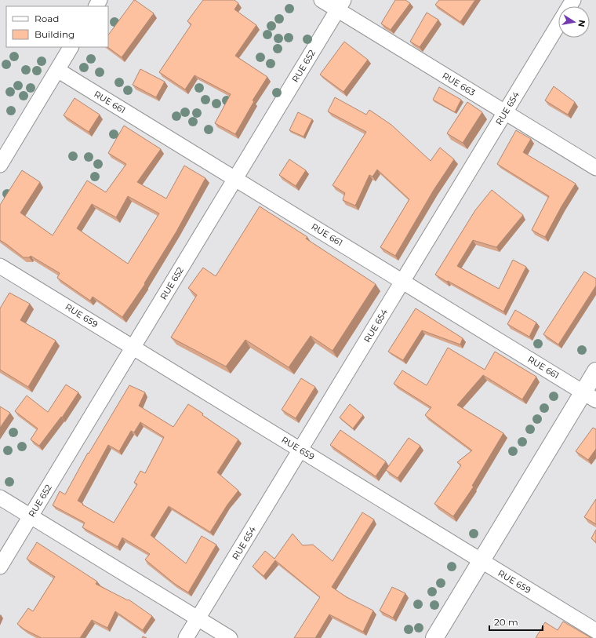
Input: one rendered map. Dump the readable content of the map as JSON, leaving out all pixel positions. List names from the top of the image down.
{
  "streets": {
    "street": [
      "RUE 652",
      "RUE 663",
      "RUE 661",
      "RUE 654",
      "RUE 659"
    ]
  },
  "crossings": [
    ["RUE 652", "RUE 663"],
    ["RUE 652", "RUE 661"],
    ["RUE 652", "RUE 659"],
    ["RUE 663", "RUE 654"],
    ["RUE 661", "RUE 654"],
    ["RUE 654", "RUE 659"]
  ],
  "legend": ["Road", "Building"],
  "scale_bar": "20 m",
  "north": "right"
}
